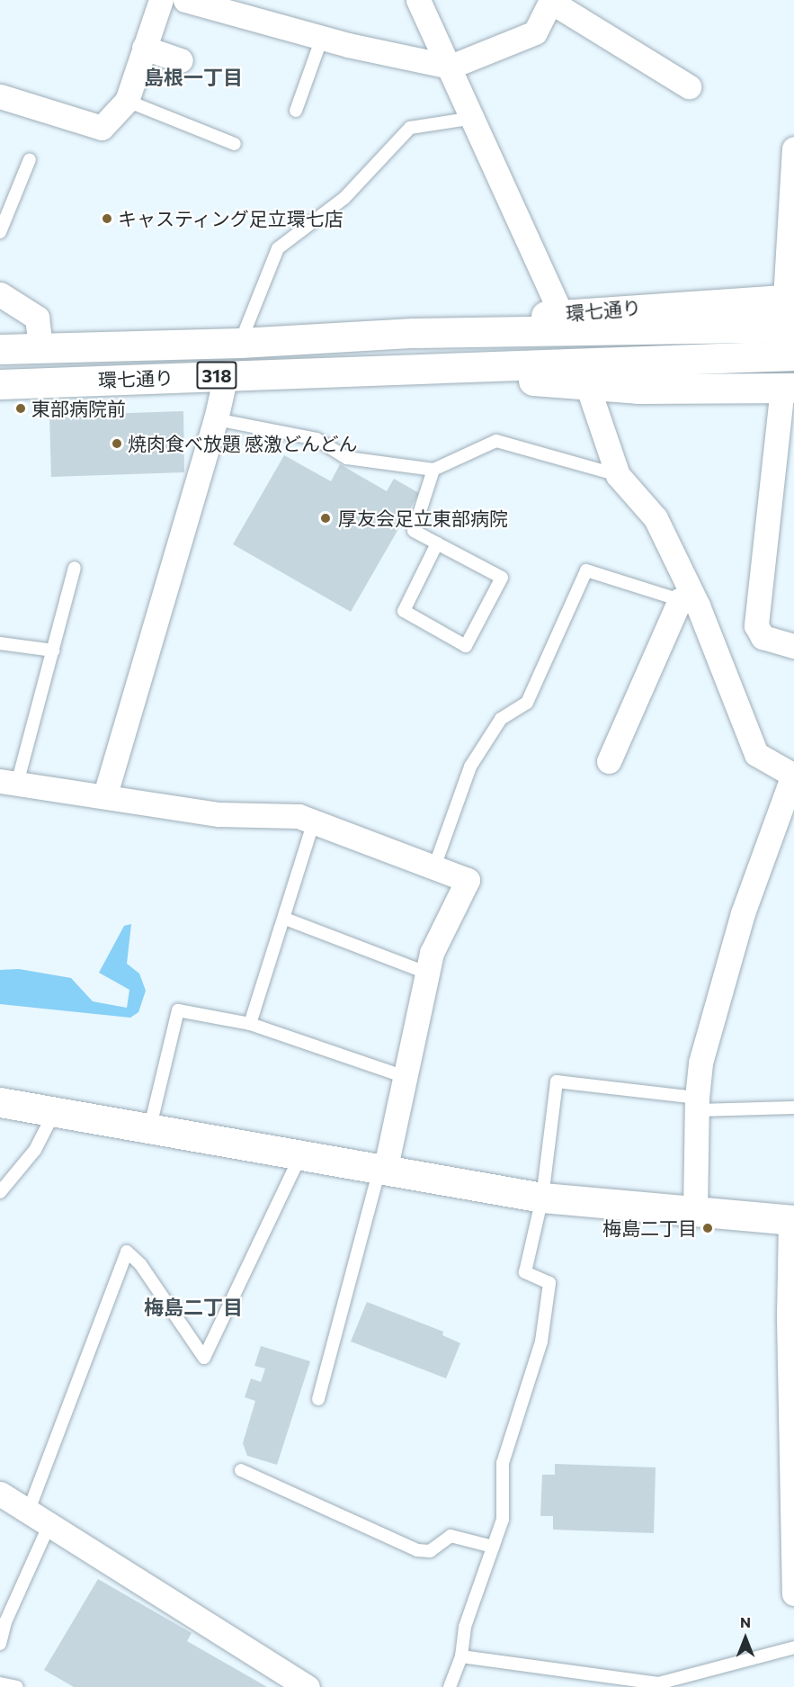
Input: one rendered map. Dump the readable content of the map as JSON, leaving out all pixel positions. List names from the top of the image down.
{
  "streets": {
    "main road": ["環七通り", "318"]
  },
  "districts": ["島根一丁目", "梅島二丁目"],
  "places": [
    "キャスティング足立環七店",
    "東部病院前",
    "焼肉食べ放題 感激どんどん",
    "厚友会足立東部病院",
    "梅島二丁目"
  ],
  "north": "top"
}
